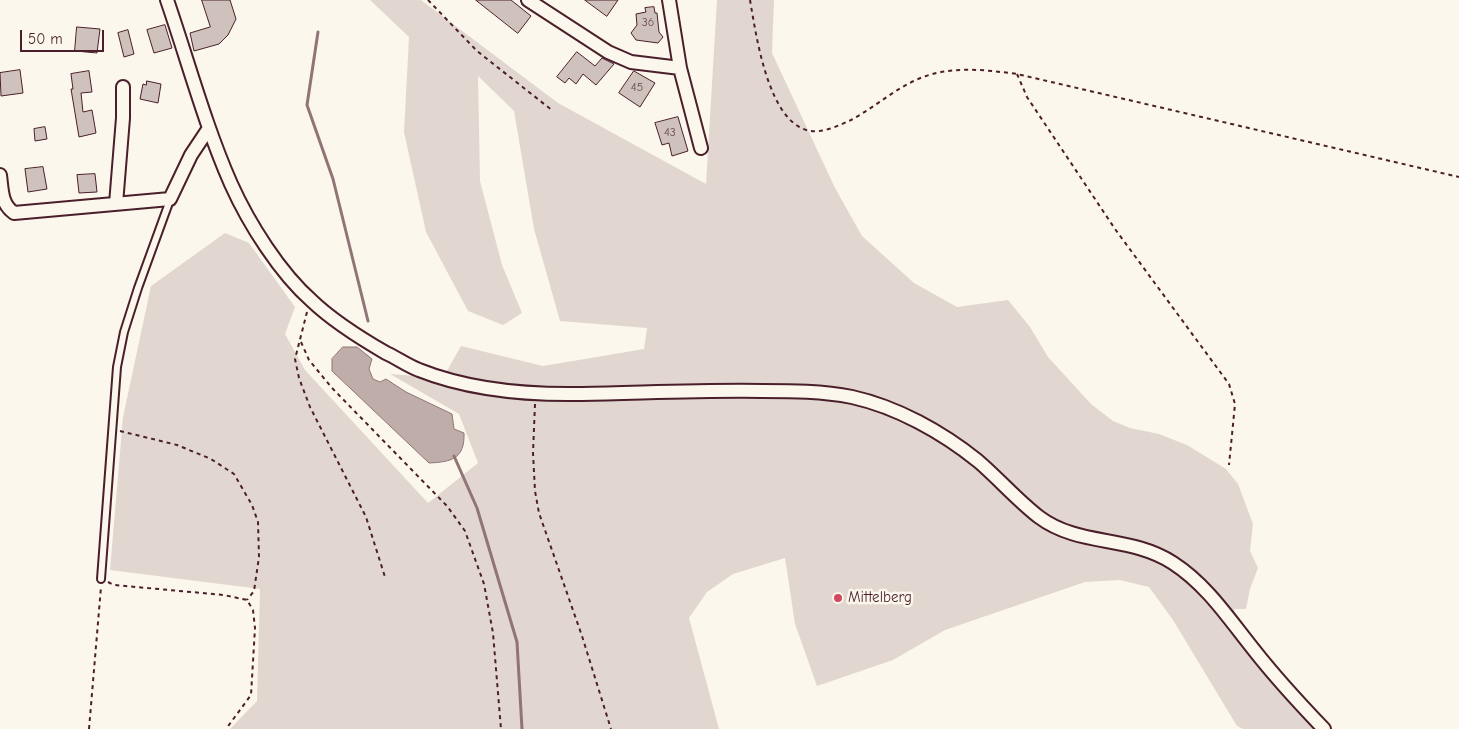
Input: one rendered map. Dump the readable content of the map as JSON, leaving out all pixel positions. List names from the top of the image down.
{
  "places": ["Mittelberg"],
  "house_numbers": ["36", "45", "43"],
  "scale_bar": "50 m"
}
